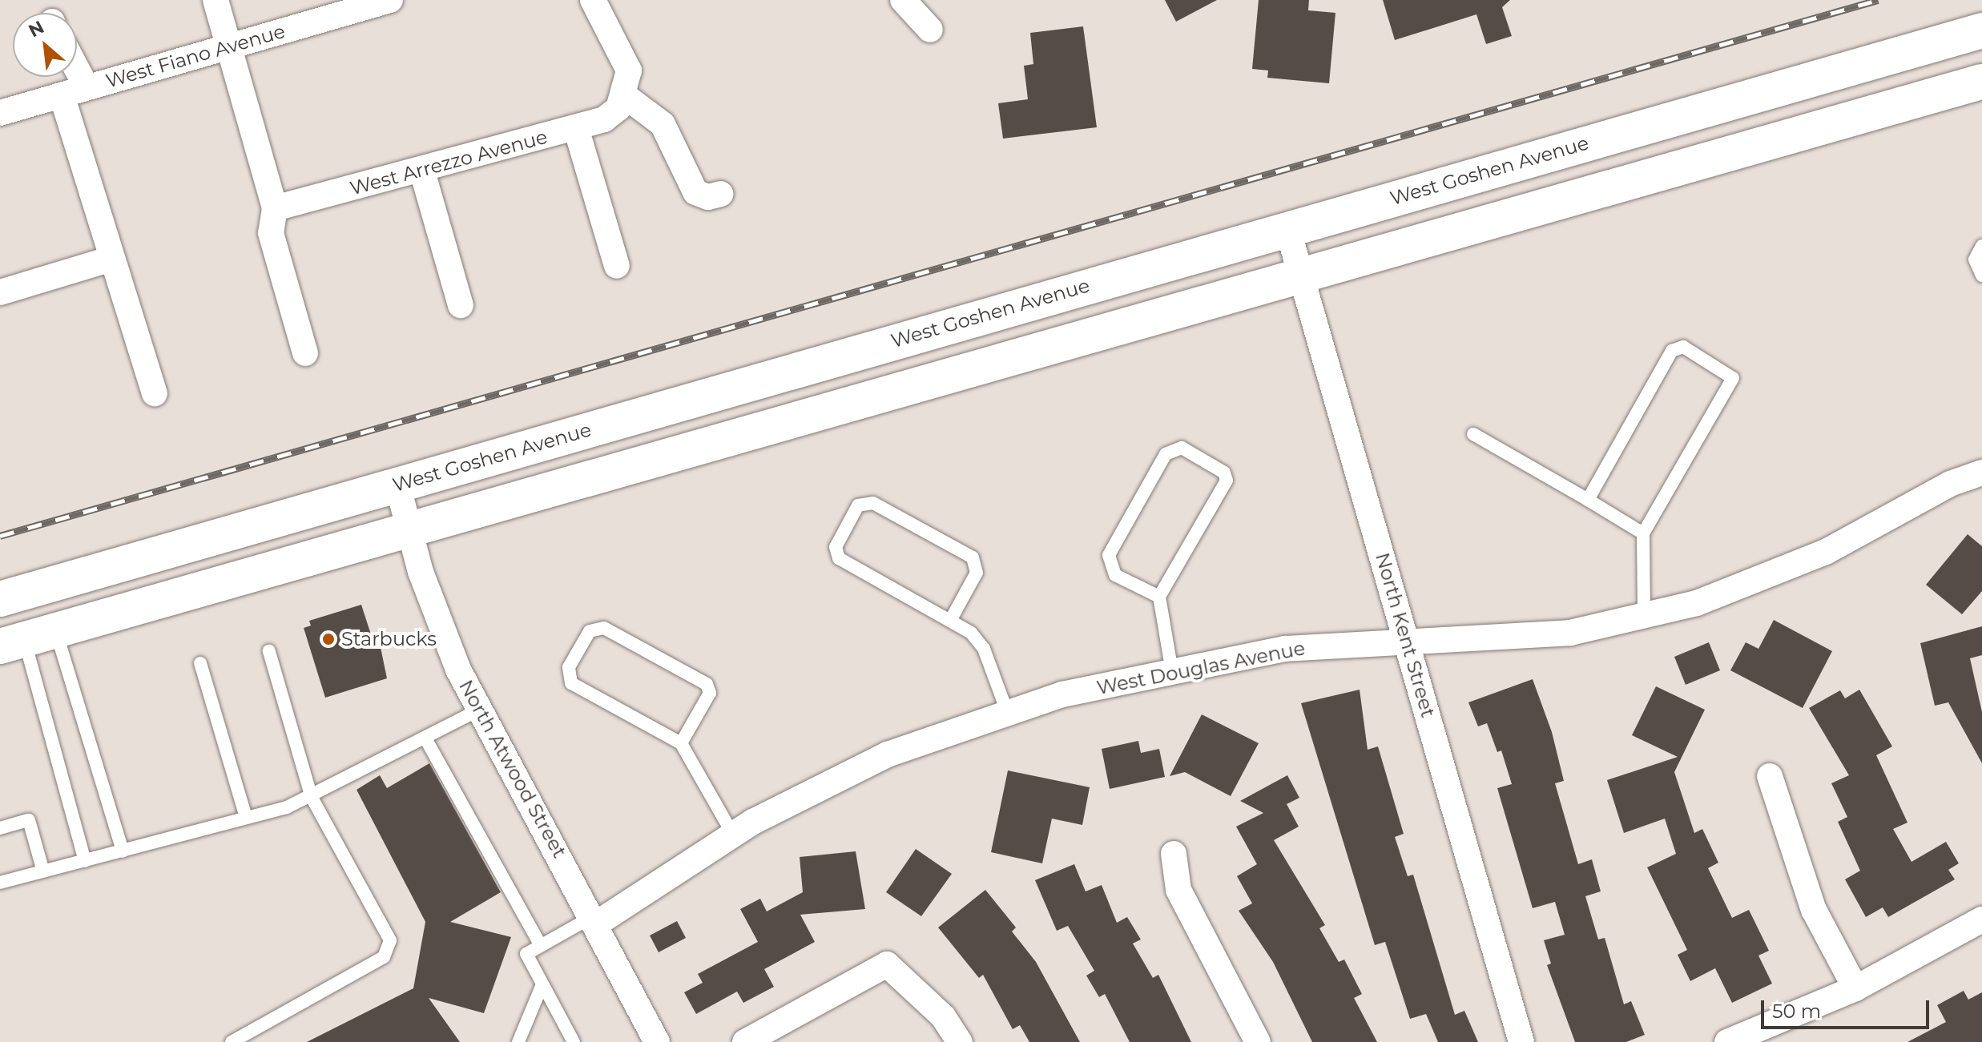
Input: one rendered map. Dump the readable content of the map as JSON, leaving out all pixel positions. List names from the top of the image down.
{
  "streets": {
    "main road": ["West Goshen Avenue"],
    "street": [
      "West Fiano Avenue",
      "West Arrezzo Avenue",
      "North Kent Street",
      "West Douglas Avenue",
      "North Atwood Street"
    ]
  },
  "crossings": [
    ["West Goshen Avenue", "North Kent Street"],
    ["West Goshen Avenue", "North Atwood Street"],
    ["North Kent Street", "West Douglas Avenue"],
    ["West Douglas Avenue", "North Atwood Street"]
  ],
  "places": ["Starbucks"],
  "scale_bar": "50 m",
  "north": "top left"
}
